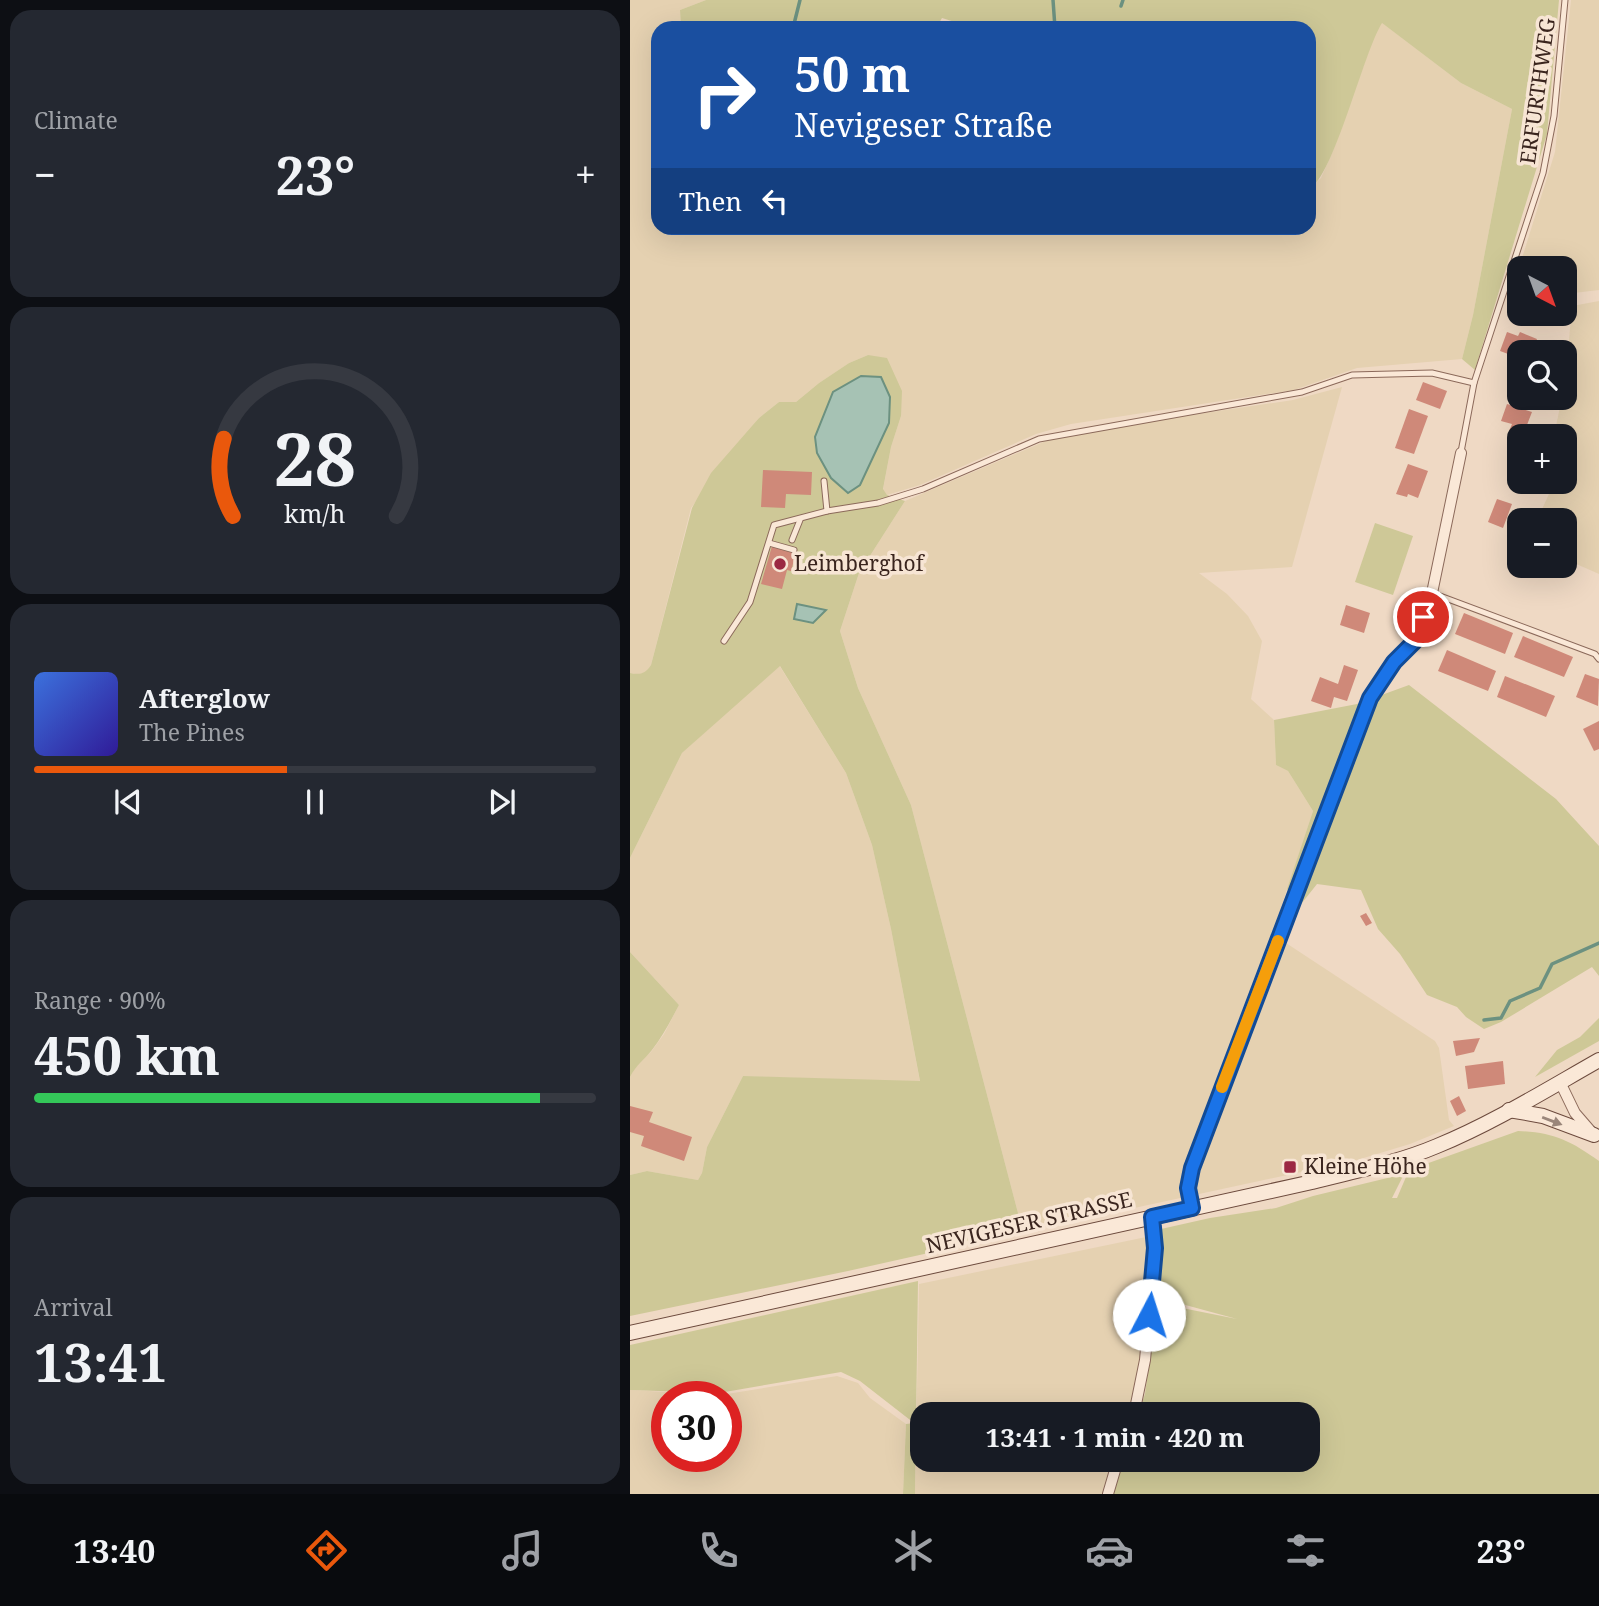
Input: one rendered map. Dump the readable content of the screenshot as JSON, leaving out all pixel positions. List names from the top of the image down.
{
  "streets": {
    "main road": ["NEVIGESER STRASSE"],
    "lane": ["ERFURTHWEG"]
  },
  "places": {
    "other": ["Leimberghof"],
    "transit": ["Kleine Höhe"]
  },
  "north": "bottom right",
  "page": {
    "tile": [
      "Climate",
      ["Range · 90%", "450 km"],
      ["Arrival", "13:41"]
    ],
    "turn": ["50 m", "Nevigeser Straße"],
    "heat": ["−", "23°", "+"],
    "then": "Then",
    "map_buttons": ["+", "−"],
    "song": ["Afterglow", "The Pines"],
    "limit": "30",
    "trip": "13:41 · 1 min · 420 m",
    "tabs": ["13:40", "23°"],
    "gauge": ["28", "km/h"]
  }
}
